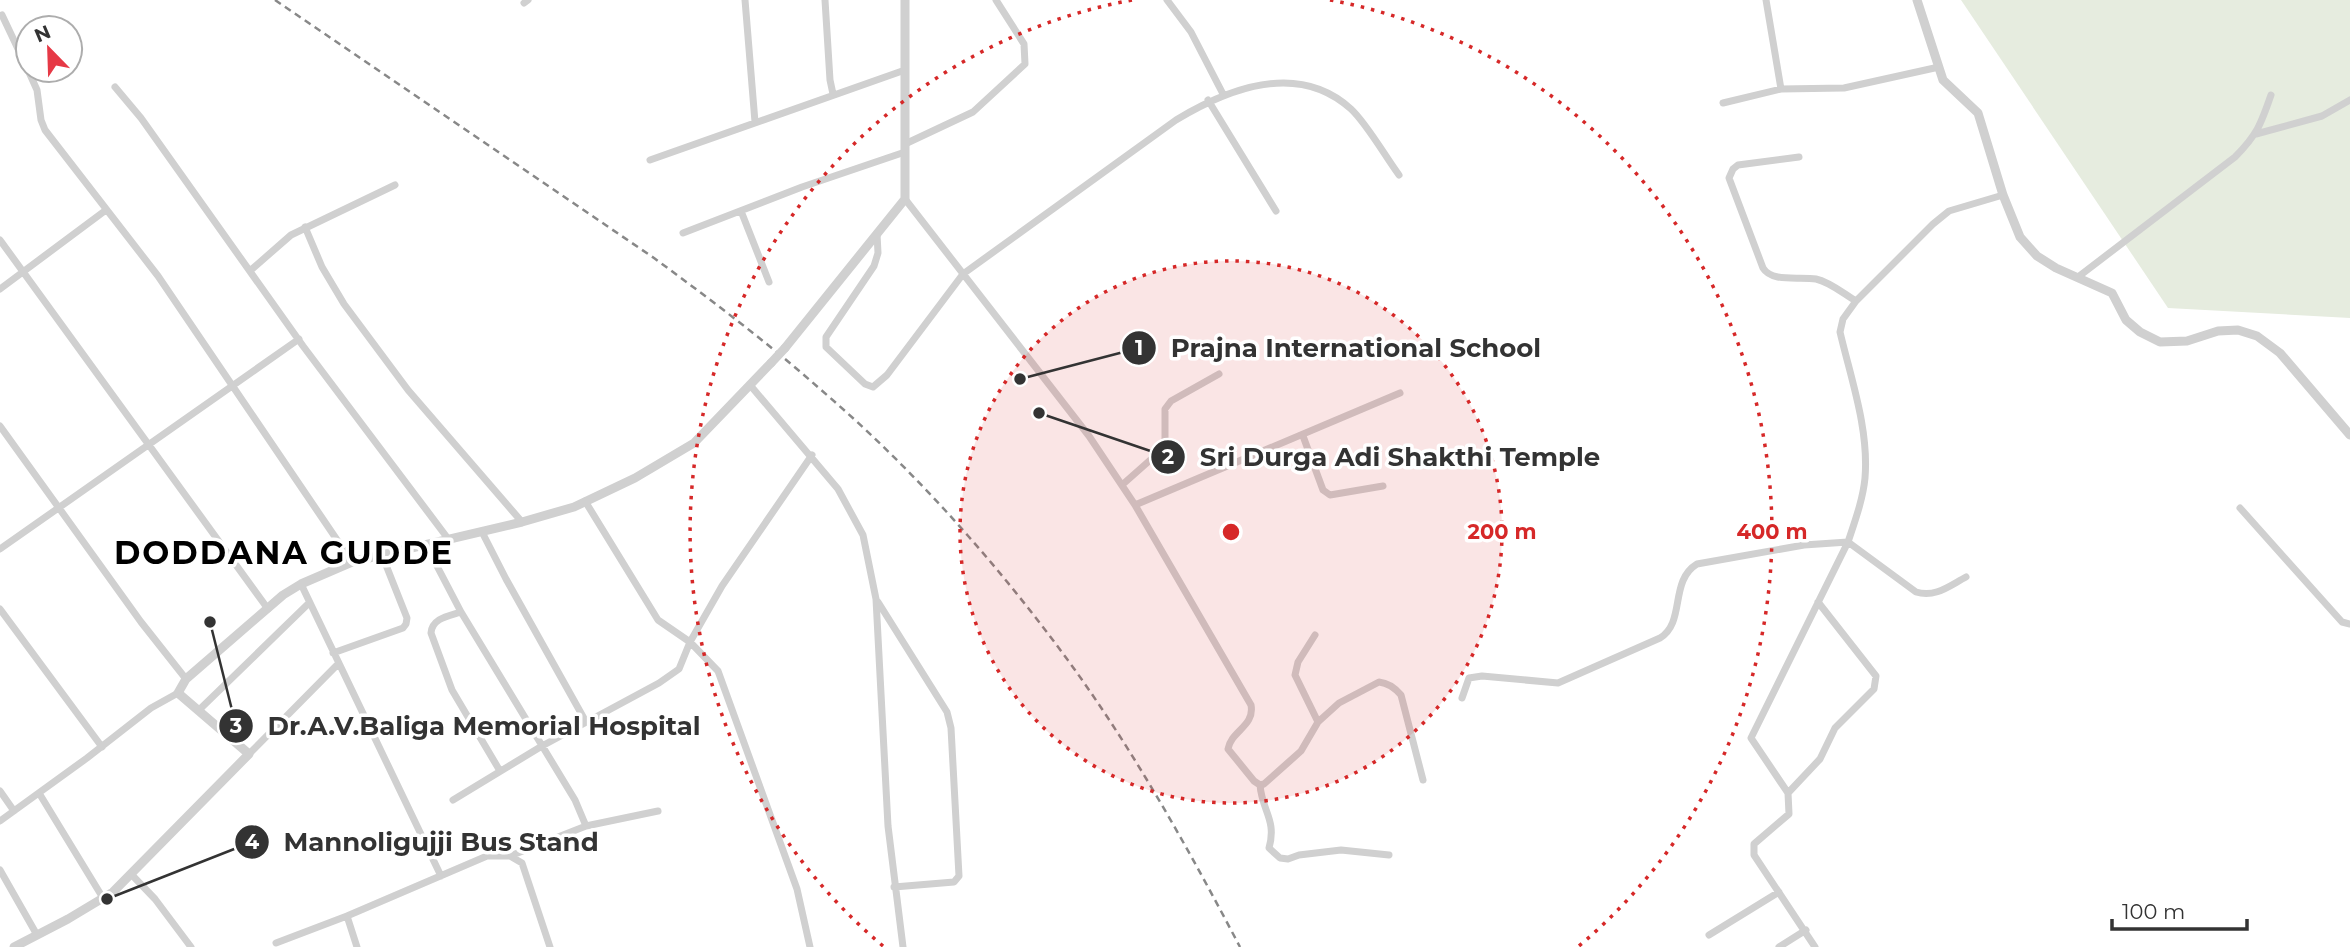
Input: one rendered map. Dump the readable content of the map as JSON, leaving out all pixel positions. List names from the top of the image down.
{
  "districts": ["DODDANA GUDDE"],
  "places": [
    "Prajna International School",
    "Sri Durga Adi Shakthi Temple",
    "Dr.A.V.Baliga Memorial Hospital",
    "Mannoligujji Bus Stand"
  ],
  "scale_bar": "100 m",
  "north": "top left",
  "rings": ["200 m", "400 m"]
}
